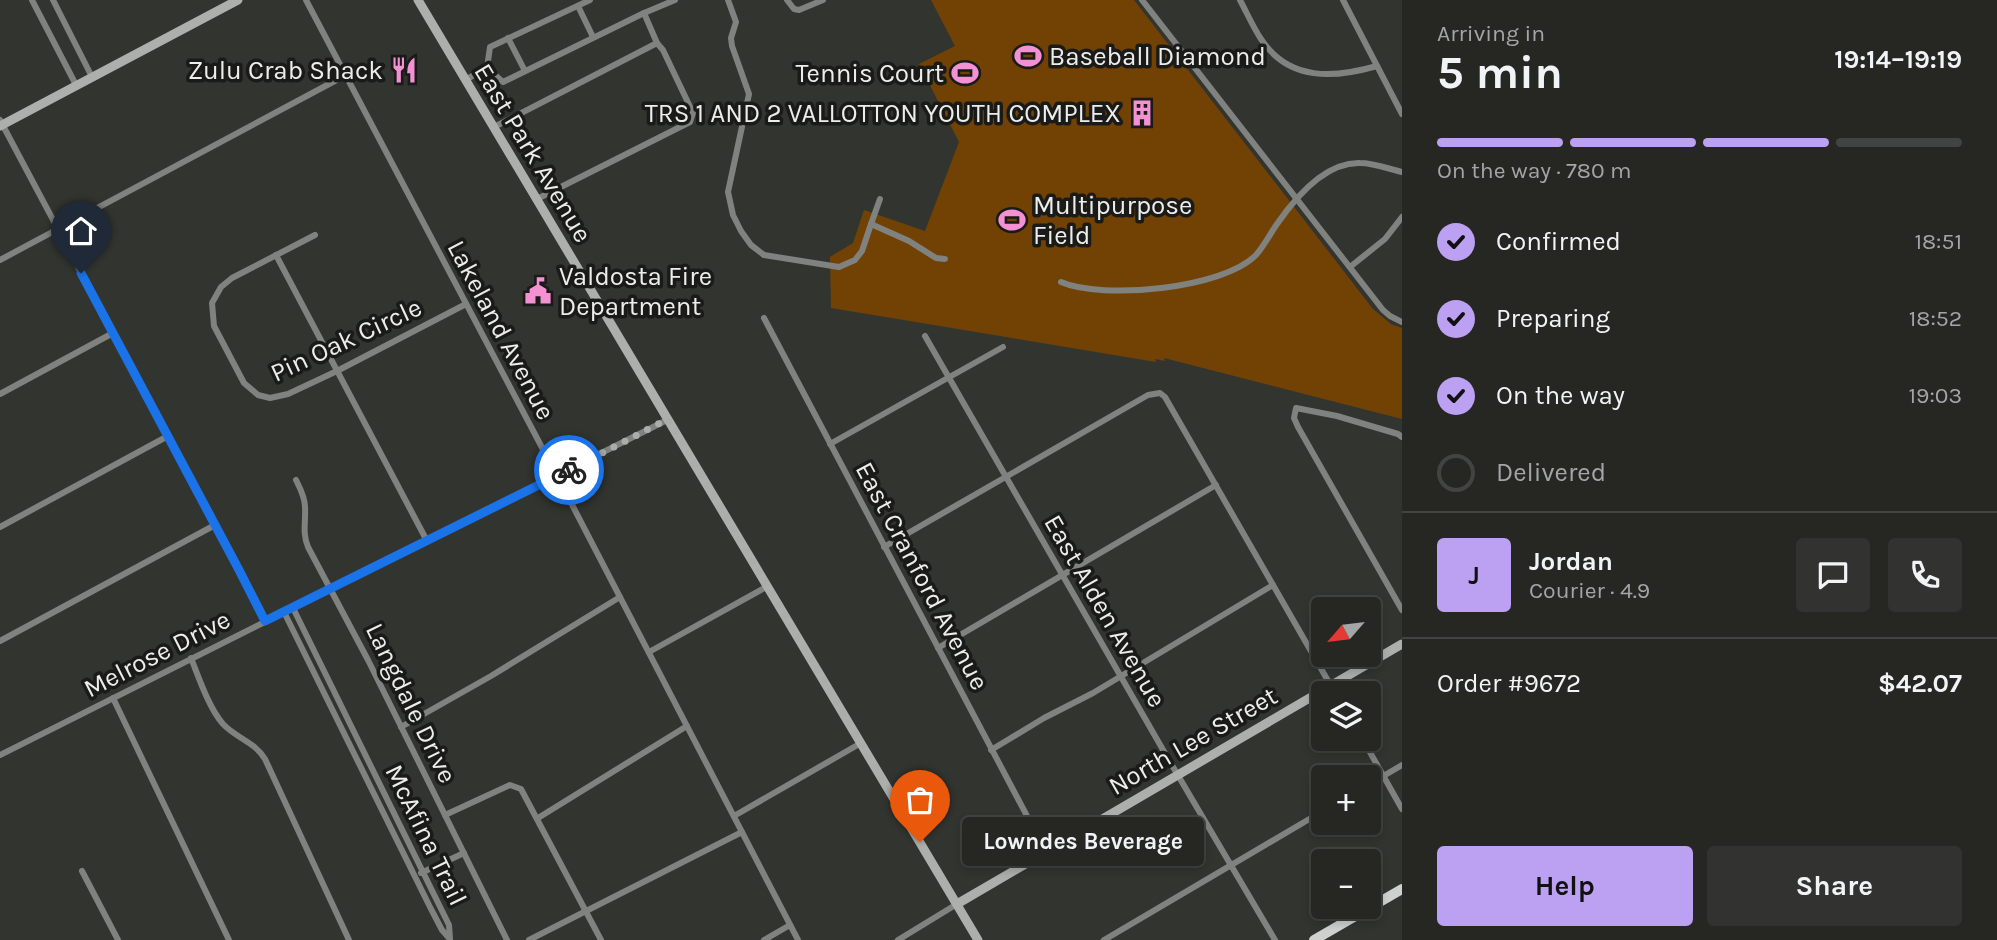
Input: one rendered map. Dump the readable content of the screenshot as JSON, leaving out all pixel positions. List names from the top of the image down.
{
  "streets": {
    "main road": ["East Park Avenue", "North Lee Street"],
    "street": [
      "Lakeland Avenue",
      "Pin Oak Circle",
      "East Cranford Avenue",
      "East Alden Avenue",
      "Melrose Drive",
      "Langdale Drive",
      "McAfina Trail"
    ]
  },
  "crossings": [
    ["East Park Avenue", "Melrose Drive"],
    ["East Park Avenue", "North Lee Street"],
    ["Lakeland Avenue", "Pin Oak Circle"],
    ["Lakeland Avenue", "Melrose Drive"],
    ["East Cranford Avenue", "North Lee Street"],
    ["East Alden Avenue", "North Lee Street"],
    ["Melrose Drive", "Langdale Drive"],
    ["Melrose Drive", "McAfina Trail"]
  ],
  "places": {
    "sports": ["Baseball Diamond", "Tennis Court", "Multipurpose Field"],
    "restaurant": ["Zulu Crab Shack"],
    "building": ["TRS 1 AND 2 VALLOTTON YOUTH COMPLEX"],
    "public building": ["Valdosta Fire Department"],
    "other": ["Lowndes Beverage"]
  },
  "north": "bottom left",
  "page": {
    "heading": ["5 min", "Arriving in", "19:14–19:19"],
    "panel": [
      "Jordan",
      "Courier · 4.9",
      "Order #9672",
      "$42.07"
    ],
    "bar": "On the way · 780 m",
    "list": [
      ["Confirmed", "18:51"],
      ["Preparing", "18:52"],
      ["On the way", "19:03"],
      "Delivered"
    ],
    "round": "J",
    "map_buttons": ["+", "−"],
    "bubble": "Lowndes Beverage",
    "buttons": ["Help", "Share"]
  }
}
